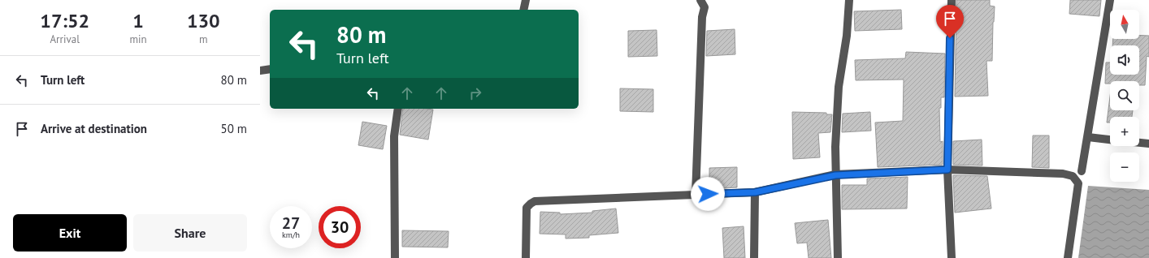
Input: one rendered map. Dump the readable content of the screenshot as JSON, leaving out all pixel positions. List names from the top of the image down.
{
  "north": "top",
  "page": {
    "eta": [
      "17:52",
      "Arrival",
      "1",
      "min",
      "130",
      "m"
    ],
    "map_buttons": ["+", "−"],
    "turn": ["80 m", "Turn left"],
    "list": [
      {
        "name": "Turn left",
        "value": "80 m"
      },
      {
        "name": "Arrive at destination",
        "value": "50 m"
      }
    ],
    "speed": "27 km/h",
    "limit": "30",
    "buttons": ["Exit", "Share"]
  }
}
